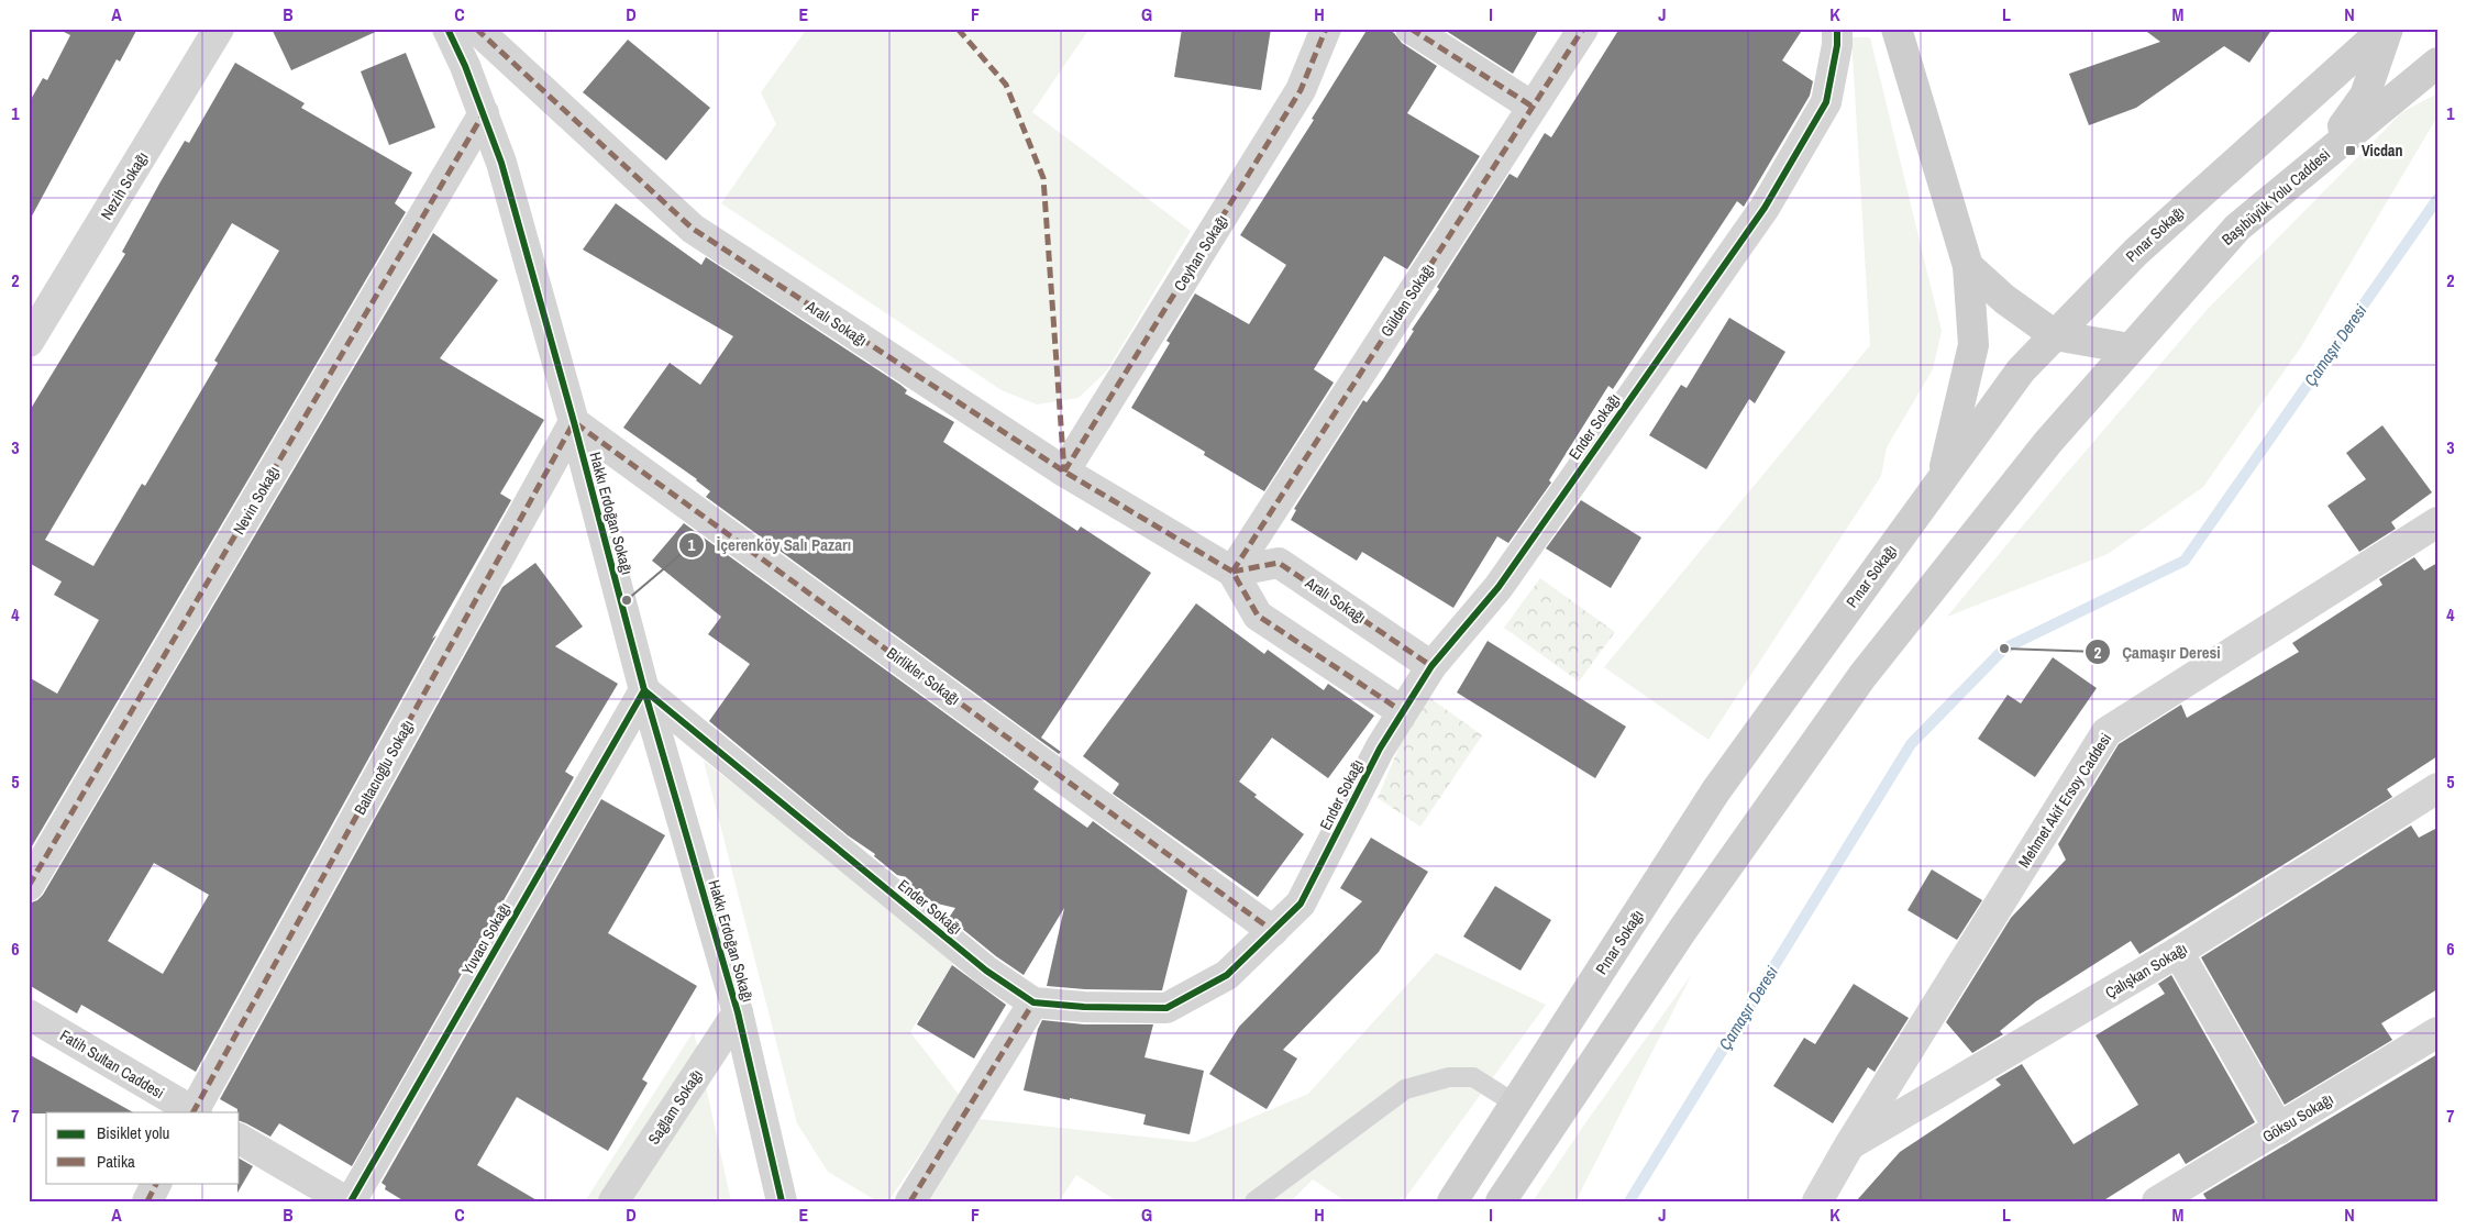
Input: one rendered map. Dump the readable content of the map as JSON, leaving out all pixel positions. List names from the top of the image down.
{
  "streets": {
    "main road": ["Başıbüyük Yolu Caddesi", "Pınar Sokağı"],
    "street": [
      "Nezih Sokağı",
      "Ceyhan Sokağı",
      "Gülden Sokağı",
      "Aralı Sokağı",
      "Ender Sokağı",
      "Nevin Sokağı",
      "Hakkı Erdoğan Sokağı",
      "Birlikler Sokağı",
      "Baltacıoğlu Sokağı",
      "Mehmet Akif Ersoy Caddesi",
      "Yuvacı Sokağı",
      "Çalışkan Sokağı",
      "Fatih Sultan Caddesi",
      "Sağlam Sokağı",
      "Göksu Sokağı"
    ]
  },
  "crossings": [
    ["Ceyhan Sokağı", "Aralı Sokağı"],
    ["Gülden Sokağı", "Aralı Sokağı"],
    ["Aralı Sokağı", "Ender Sokağı"],
    ["Ender Sokağı", "Hakkı Erdoğan Sokağı"],
    ["Ender Sokağı", "Birlikler Sokağı"],
    ["Ender Sokağı", "Yuvacı Sokağı"],
    ["Nevin Sokağı", "Hakkı Erdoğan Sokağı"],
    ["Hakkı Erdoğan Sokağı", "Birlikler Sokağı"],
    ["Hakkı Erdoğan Sokağı", "Baltacıoğlu Sokağı"],
    ["Hakkı Erdoğan Sokağı", "Yuvacı Sokağı"],
    ["Hakkı Erdoğan Sokağı", "Sağlam Sokağı"],
    ["Birlikler Sokağı", "Baltacıoğlu Sokağı"],
    ["Baltacıoğlu Sokağı", "Fatih Sultan Caddesi"],
    ["Mehmet Akif Ersoy Caddesi", "Çalışkan Sokağı"]
  ],
  "water": ["Çamaşır Deresi"],
  "places": {
    "transit": ["Vicdan"],
    "other": ["İçerenköy Salı Pazarı", "Çamaşır Deresi"]
  },
  "legend": ["Bisiklet yolu", "Patika"],
  "grid": {
    "columns": [
      "A",
      "B",
      "C",
      "D",
      "E",
      "F",
      "G",
      "H",
      "I",
      "J",
      "K",
      "L",
      "M",
      "N"
    ],
    "rows": [
      "1",
      "2",
      "3",
      "4",
      "5",
      "6",
      "7"
    ]
  }
}
